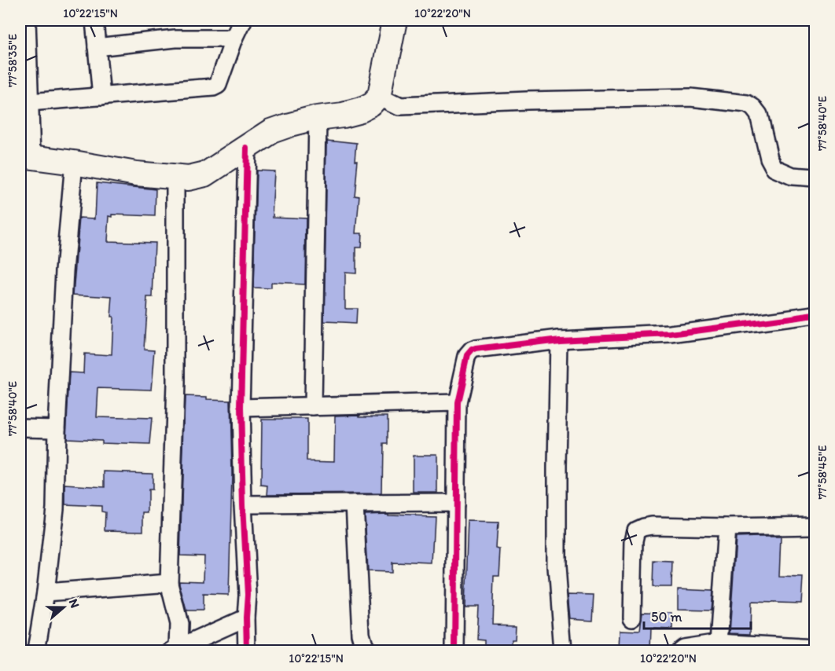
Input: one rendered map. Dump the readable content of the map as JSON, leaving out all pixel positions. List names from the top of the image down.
{
  "scale_bar": "50 m",
  "north": "right",
  "coordinates": [
    "10°22'15\"N",
    "10°22'20\"N",
    "77°58'35\"E",
    "77°58'40\"E",
    "77°58'45\"E"
  ]
}
